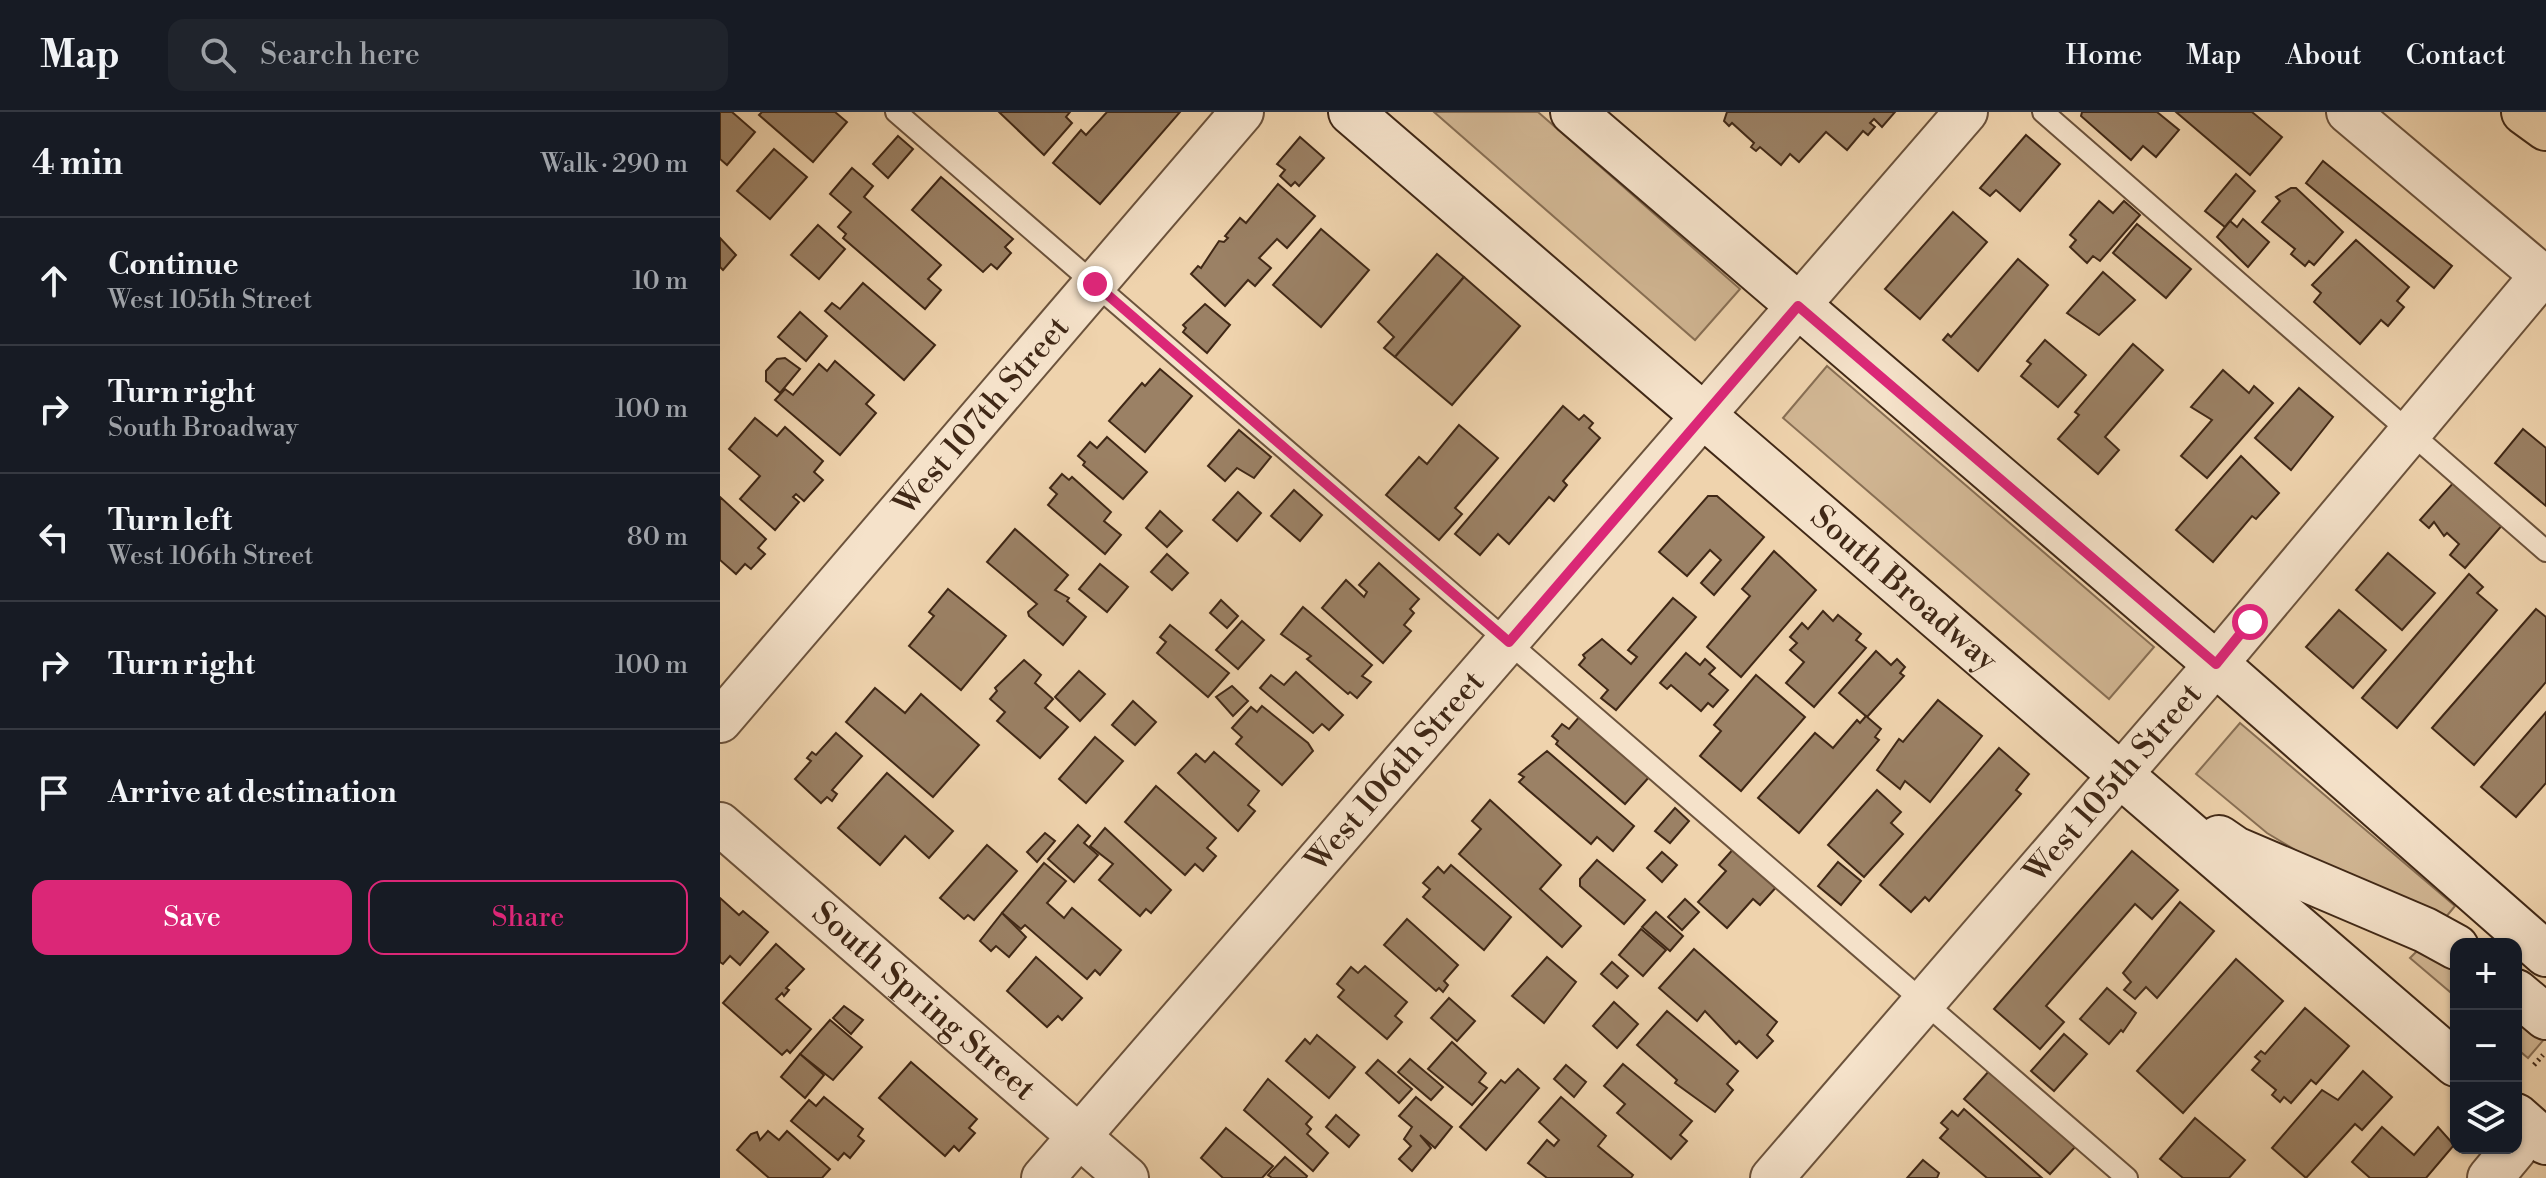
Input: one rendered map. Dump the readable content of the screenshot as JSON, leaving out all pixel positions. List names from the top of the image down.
{
  "streets": {
    "main road": ["South Broadway"],
    "street": [
      "West 107th Street",
      "West 106th Street",
      "West 105th Street",
      "South Spring Street"
    ]
  },
  "crossings": [
    ["South Broadway", "West 106th Street"],
    ["South Broadway", "West 105th Street"],
    ["West 106th Street", "South Spring Street"]
  ],
  "page": {
    "header": "Map",
    "search": "Search here",
    "nav": [
      "Home",
      "Map",
      "About",
      "Contact"
    ],
    "heading": ["4 min", "Walk · 290 m"],
    "list": [
      ["Continue", "West 105th Street", "10 m"],
      ["Turn right", "South Broadway", "100 m"],
      ["Turn left", "West 106th Street", "80 m"],
      ["Turn right", "100 m"],
      "Arrive at destination"
    ],
    "buttons": ["Save", "Share"],
    "map_buttons": ["+", "−"]
  }
}
